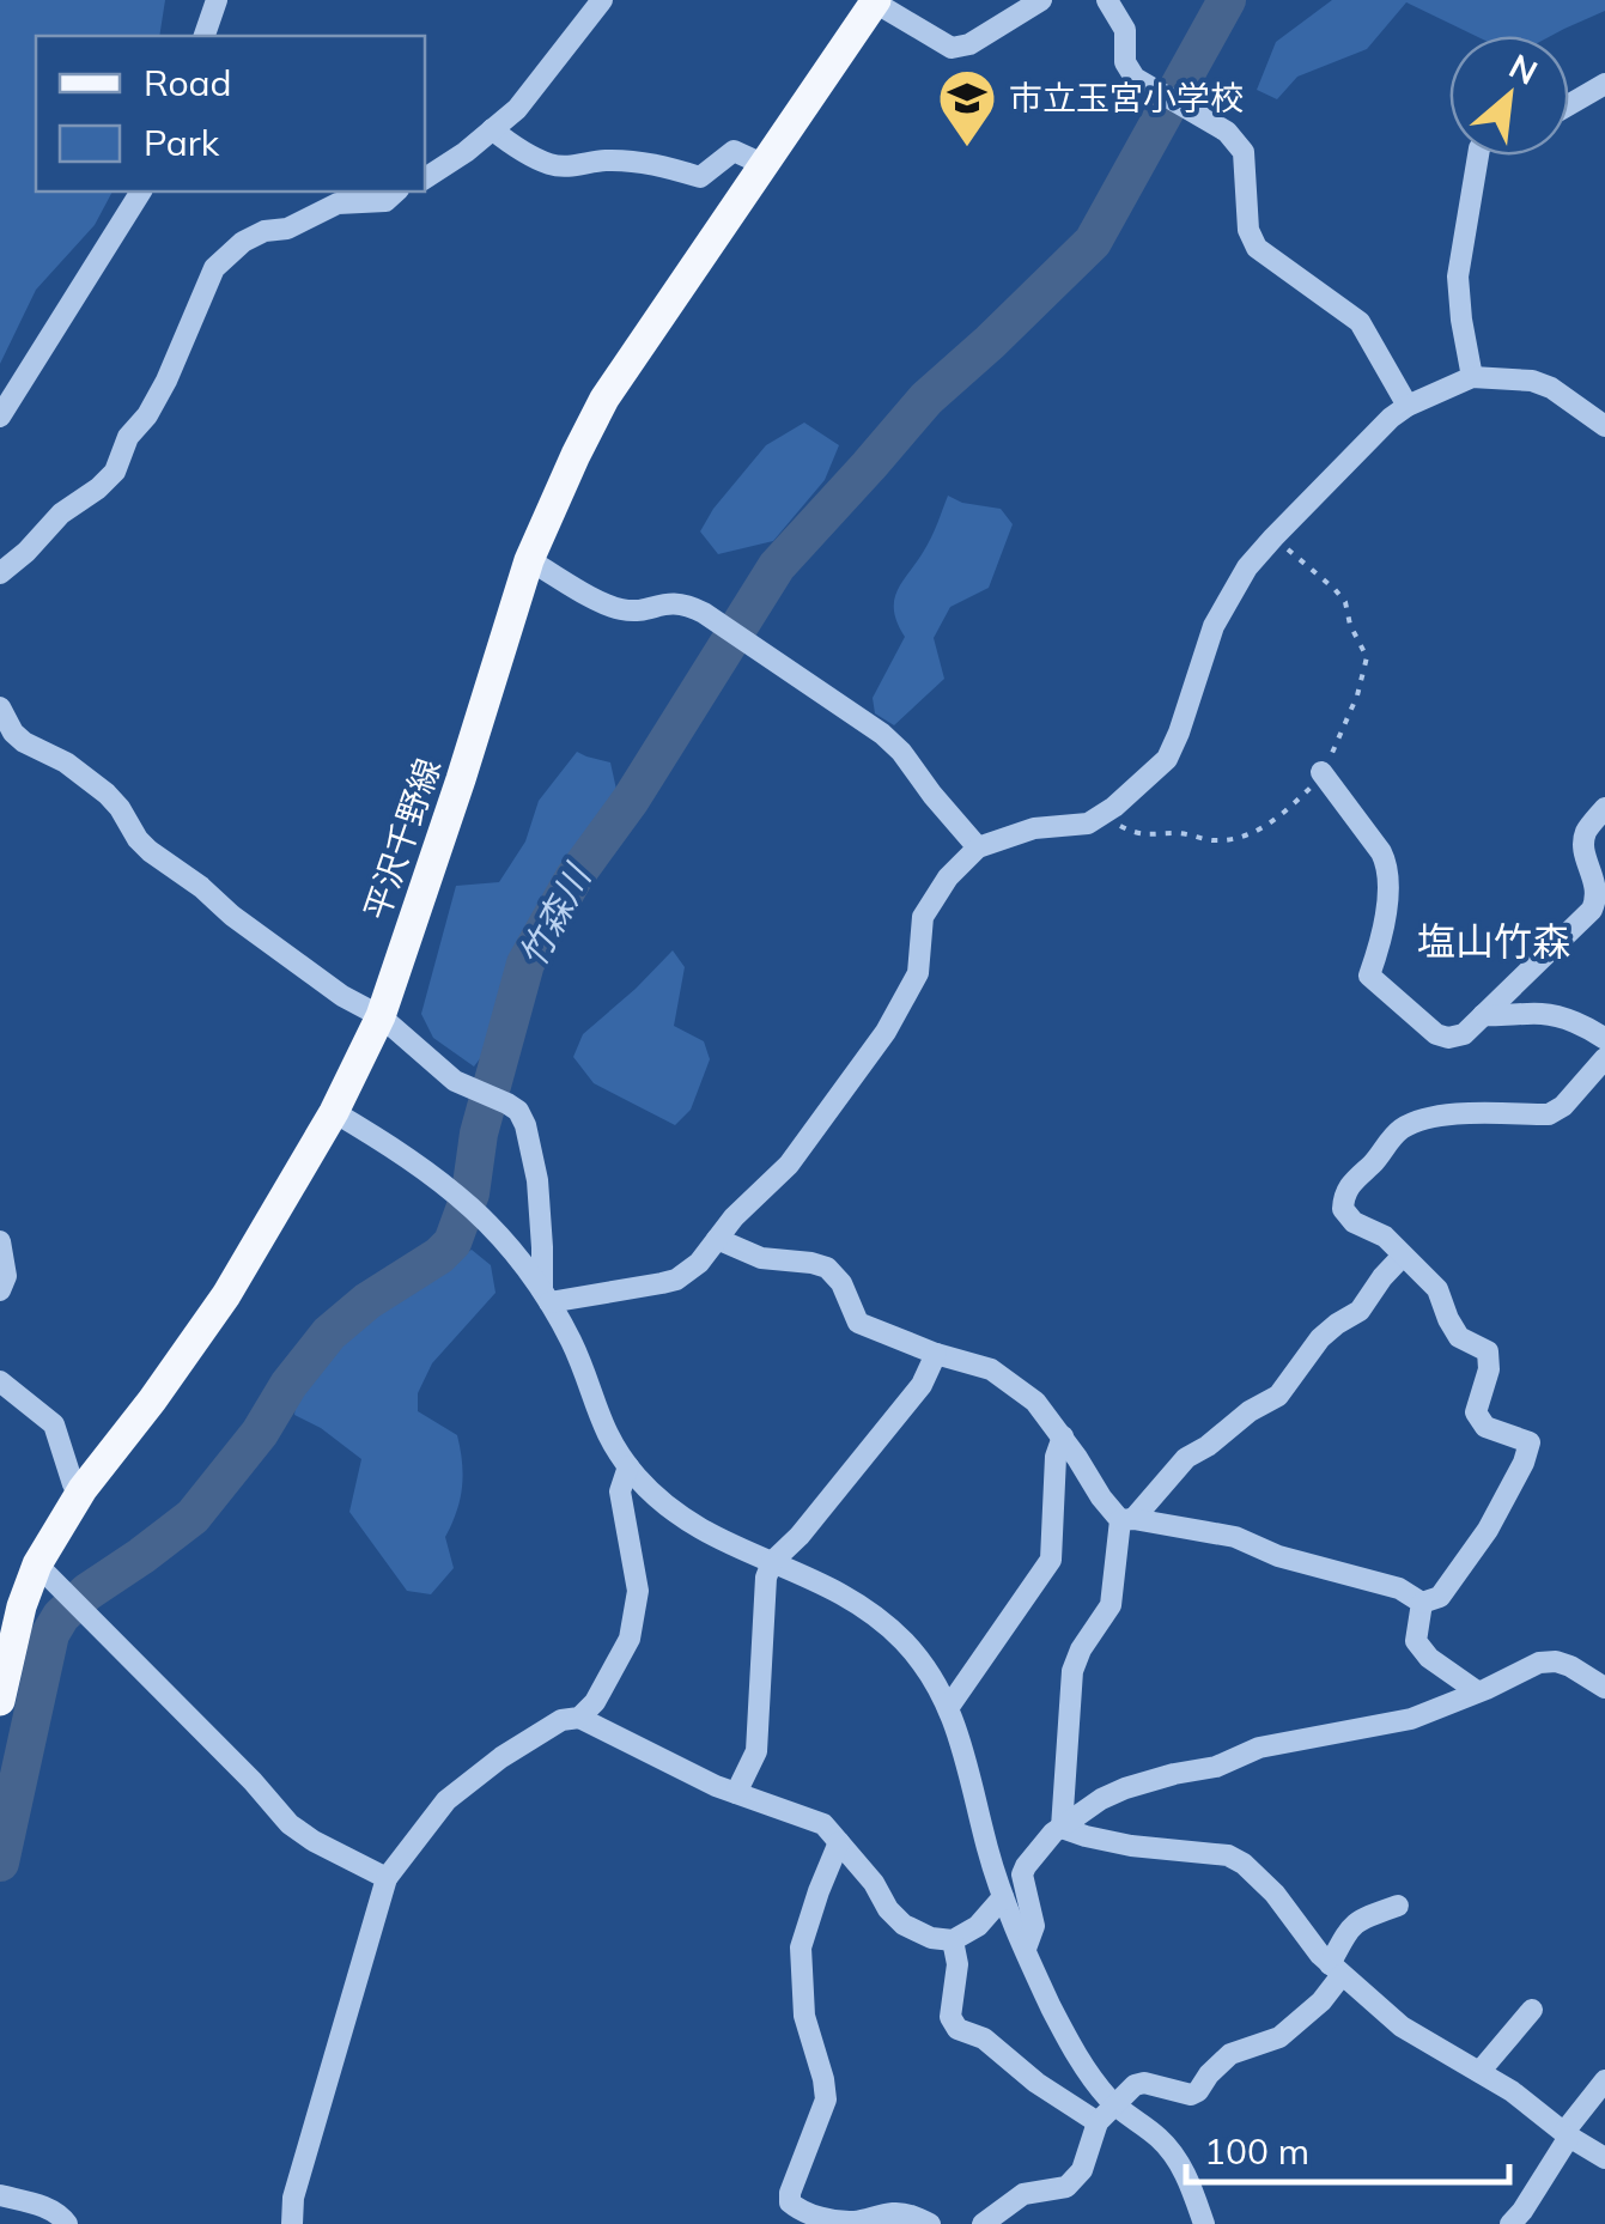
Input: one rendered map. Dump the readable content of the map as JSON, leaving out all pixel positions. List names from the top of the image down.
{
  "streets": {
    "main road": ["平沢千野線"]
  },
  "districts": ["塩山竹森"],
  "water": ["竹森川"],
  "places": {
    "school or university": ["市立玉宮小学校"]
  },
  "legend": ["Road", "Park"],
  "scale_bar": "100 m",
  "north": "top right"
}
